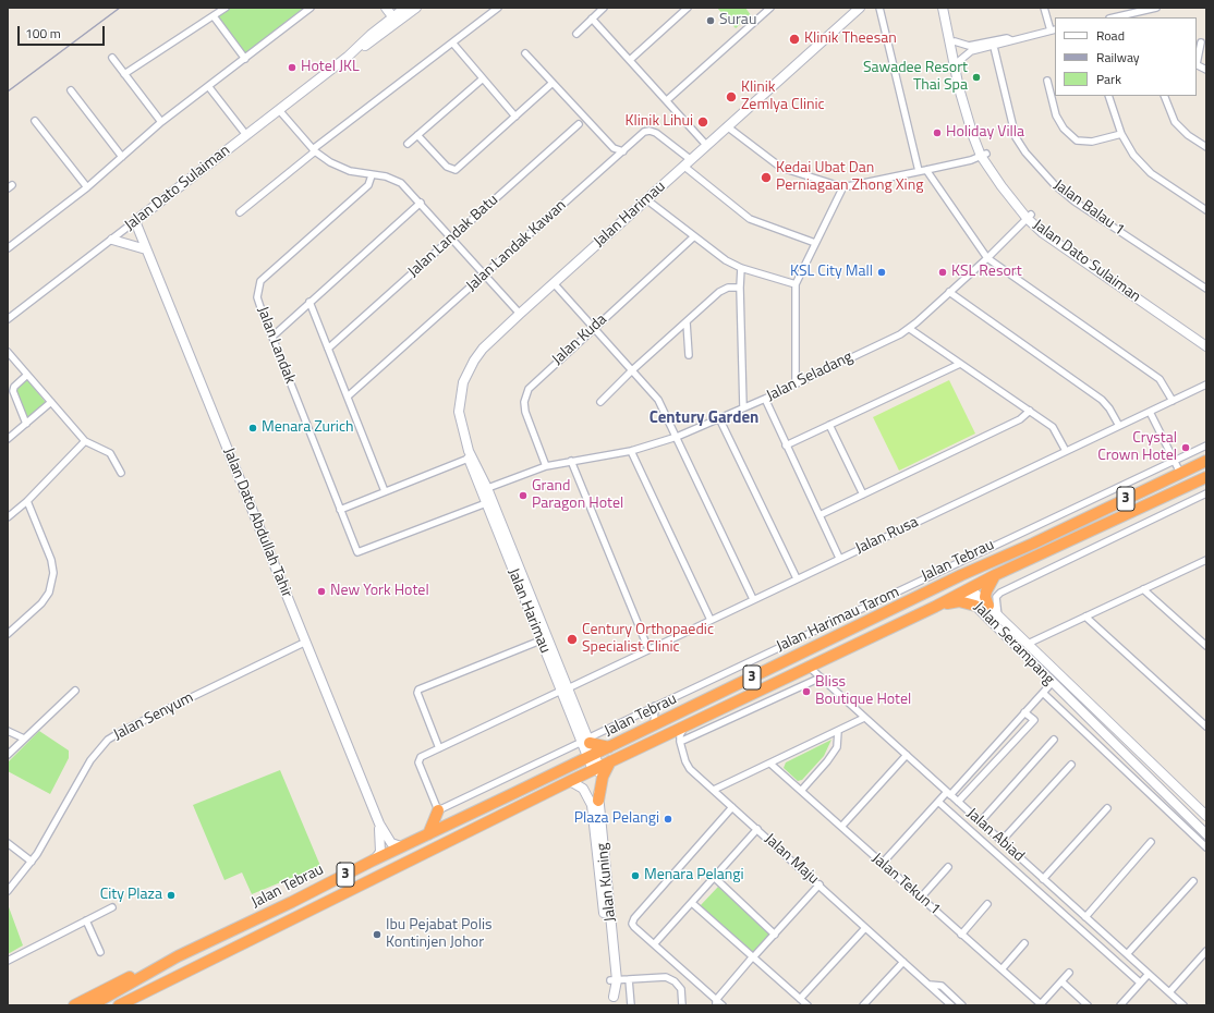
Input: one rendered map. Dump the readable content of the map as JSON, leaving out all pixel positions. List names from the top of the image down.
{
  "streets": {
    "highway": ["3", "Jalan Tebrau"],
    "street": [
      "Jalan Dato Sulaiman",
      "Jalan Balau 1",
      "Jalan Harimau",
      "Jalan Landak Batu",
      "Jalan Landak Kawan",
      "Jalan Kuda",
      "Jalan Landak",
      "Jalan Seladang",
      "Jalan Dato Abdullah Tahir",
      "Jalan Rusa",
      "Jalan Harimau Tarom",
      "Jalan Serampang",
      "Jalan Senyum",
      "Jalan Abiad",
      "Jalan Maju",
      "Jalan Kuning",
      "Jalan Tekun 1"
    ]
  },
  "crossings": [
    ["Jalan Dato Sulaiman", "Jalan Seladang"],
    ["Jalan Dato Sulaiman", "Jalan Dato Abdullah Tahir"],
    ["Jalan Harimau", "Jalan Landak Kawan"],
    ["Jalan Harimau", "Jalan Landak"],
    ["Jalan Harimau", "Jalan Seladang"],
    ["Jalan Harimau", "Jalan Rusa"],
    ["Jalan Harimau", "Jalan Tebrau"],
    ["Jalan Harimau", "Jalan Harimau Tarom"],
    ["Jalan Harimau", "Jalan Kuning"],
    ["Jalan Kuda", "Jalan Seladang"],
    ["Jalan Dato Abdullah Tahir", "Jalan Tebrau"],
    ["Jalan Dato Abdullah Tahir", "Jalan Senyum"],
    ["Jalan Rusa", "Jalan Harimau Tarom"],
    ["Jalan Tebrau", "Jalan Serampang"],
    ["Jalan Tebrau", "Jalan Abiad"],
    ["Jalan Tebrau", "Jalan Kuning"]
  ],
  "districts": ["Century Garden"],
  "places": [
    "Surau",
    "Klinik Theesan",
    "Hotel JKL",
    "Sawadee Resort Thai Spa",
    "Klinik Zemlya Clinic",
    "Klinik Lihui",
    "Holiday Villa",
    "Kedai Ubat Dan Perniagaan Zhong Xing",
    "KSL City Mall",
    "KSL Resort",
    "Menara Zurich",
    "Crystal Crown Hotel",
    "Grand Paragon Hotel",
    "New York Hotel",
    "Century Orthopaedic Specialist Clinic",
    "Bliss Boutique Hotel",
    "Plaza Pelangi",
    "Menara Pelangi",
    "City Plaza",
    "Ibu Pejabat Polis Kontinjen Johor"
  ],
  "legend": ["Road", "Railway", "Park"],
  "scale_bar": "100 m"
}
